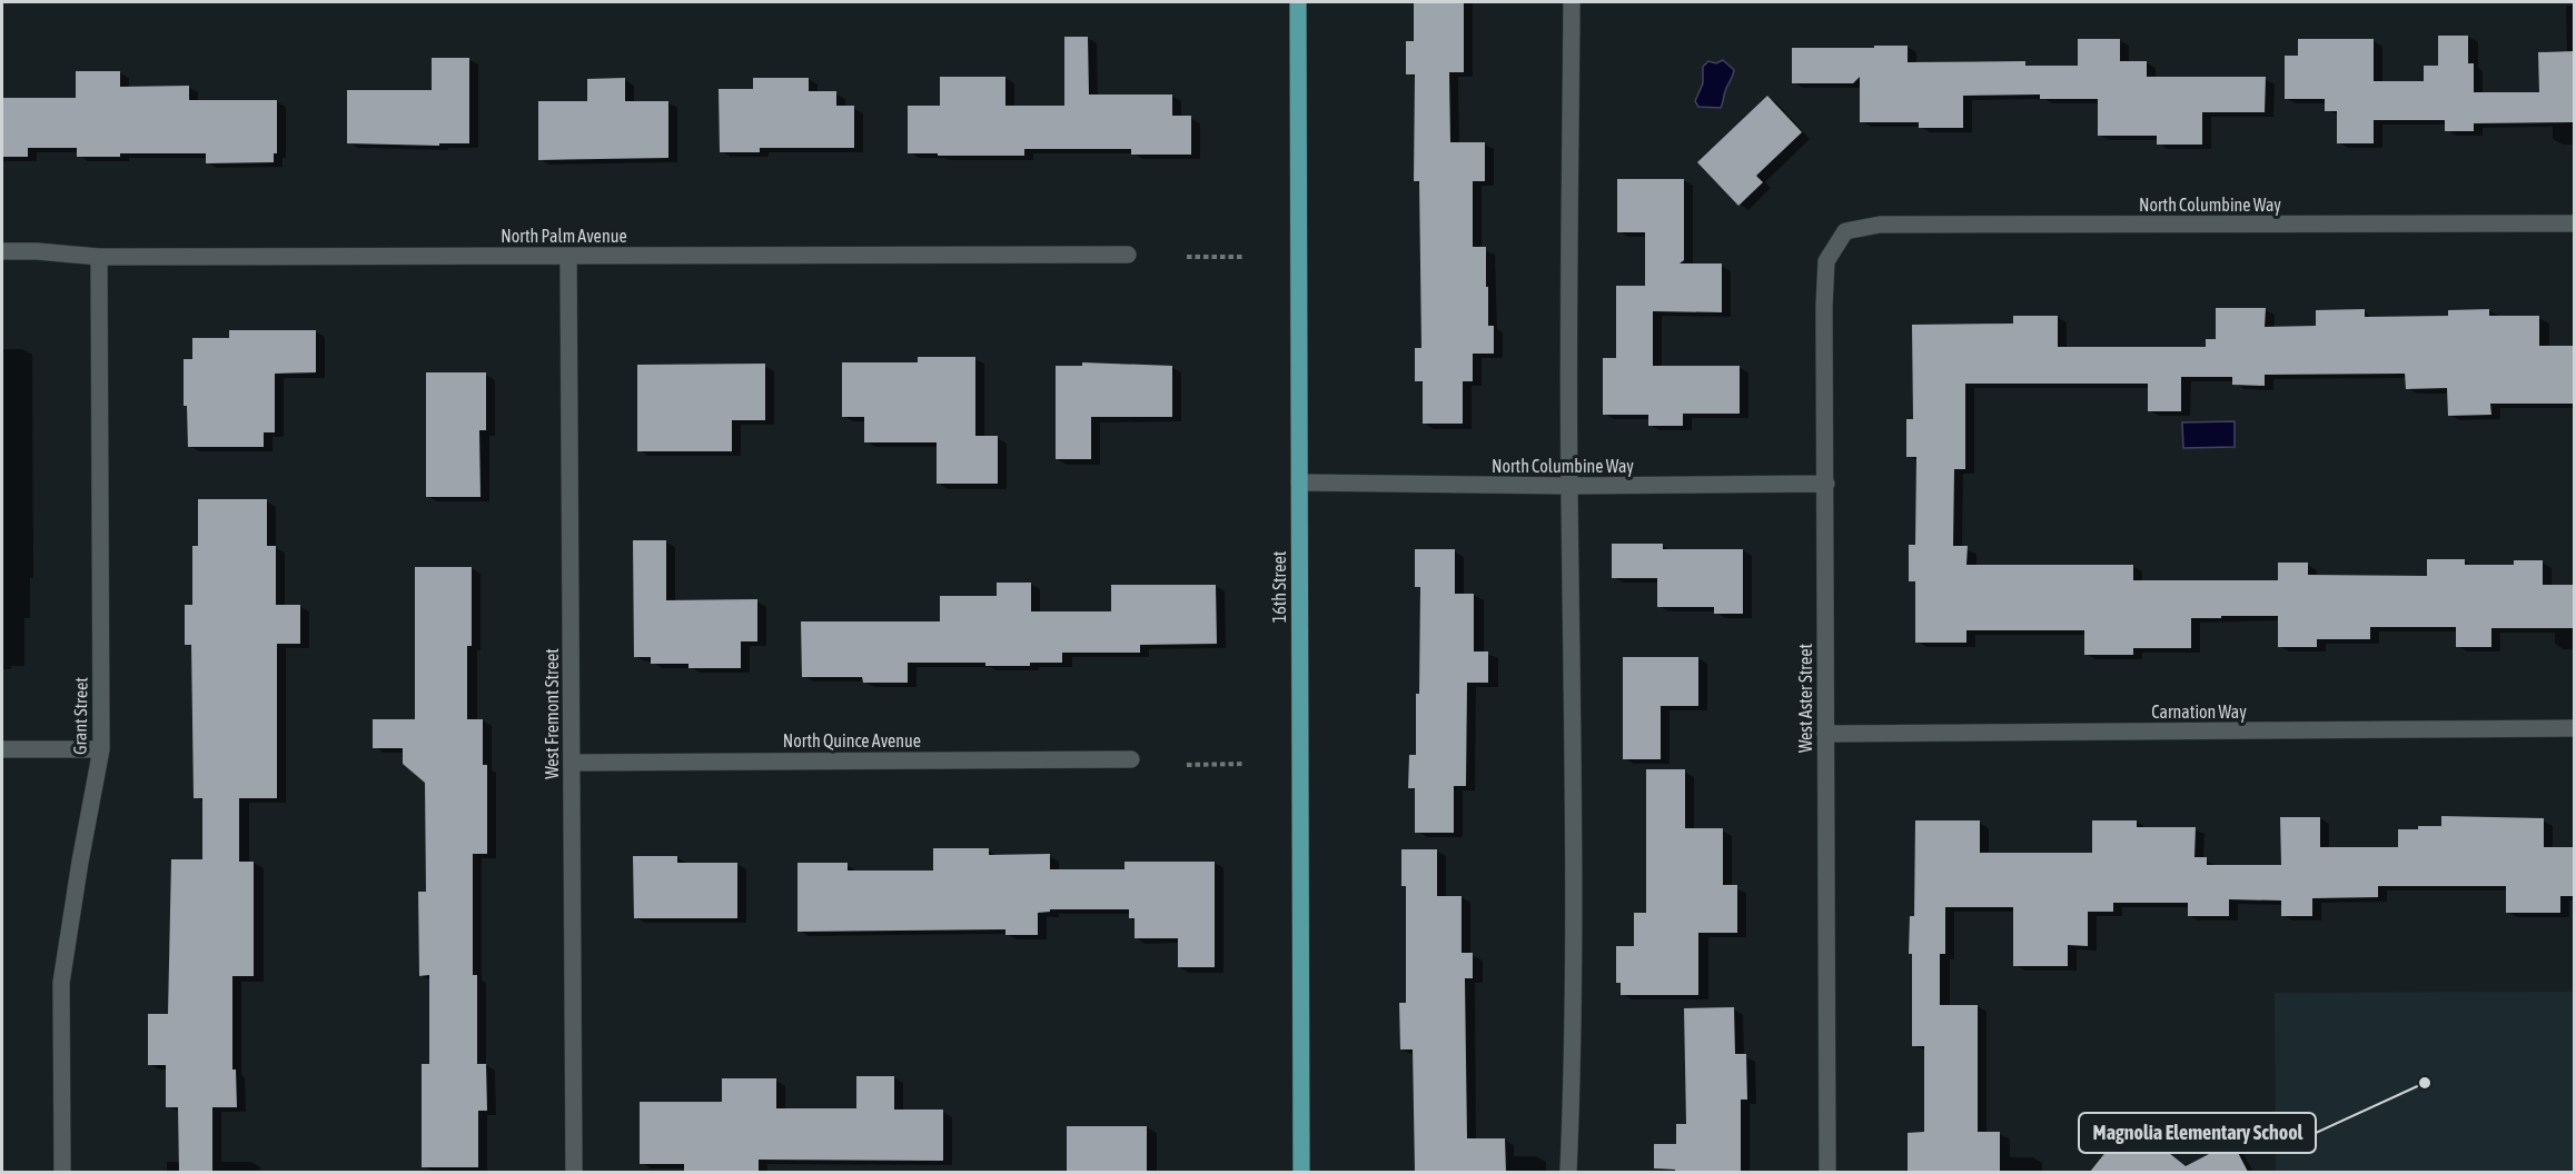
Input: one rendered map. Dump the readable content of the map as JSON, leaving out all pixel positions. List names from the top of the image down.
{
  "streets": {
    "main road": ["16th Street"],
    "street": [
      "North Columbine Way",
      "North Palm Avenue",
      "West Aster Street",
      "Carnation Way",
      "West Fremont Street",
      "Grant Street",
      "North Quince Avenue"
    ]
  },
  "crossings": [
    ["North Columbine Way", "16th Street"],
    ["North Columbine Way", "West Aster Street"],
    ["North Palm Avenue", "West Fremont Street"],
    ["North Palm Avenue", "Grant Street"],
    ["West Aster Street", "Carnation Way"],
    ["West Fremont Street", "North Quince Avenue"]
  ],
  "places": ["Magnolia Elementary School"]
}
